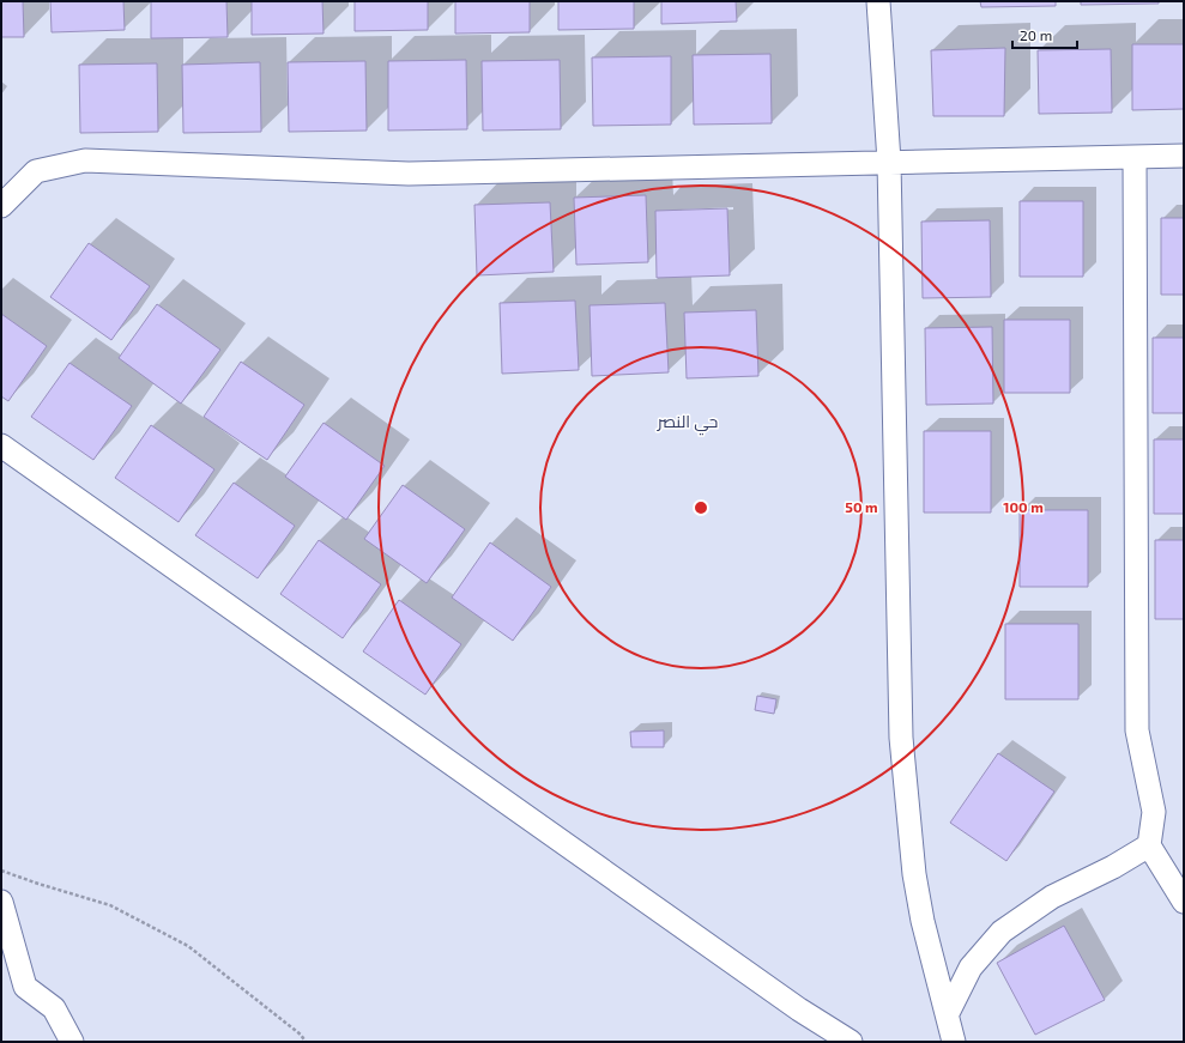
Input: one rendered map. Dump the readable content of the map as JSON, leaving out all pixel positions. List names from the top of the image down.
{
  "districts": ["حي النصر"],
  "scale_bar": "20 m",
  "rings": ["50 m", "100 m"]
}
